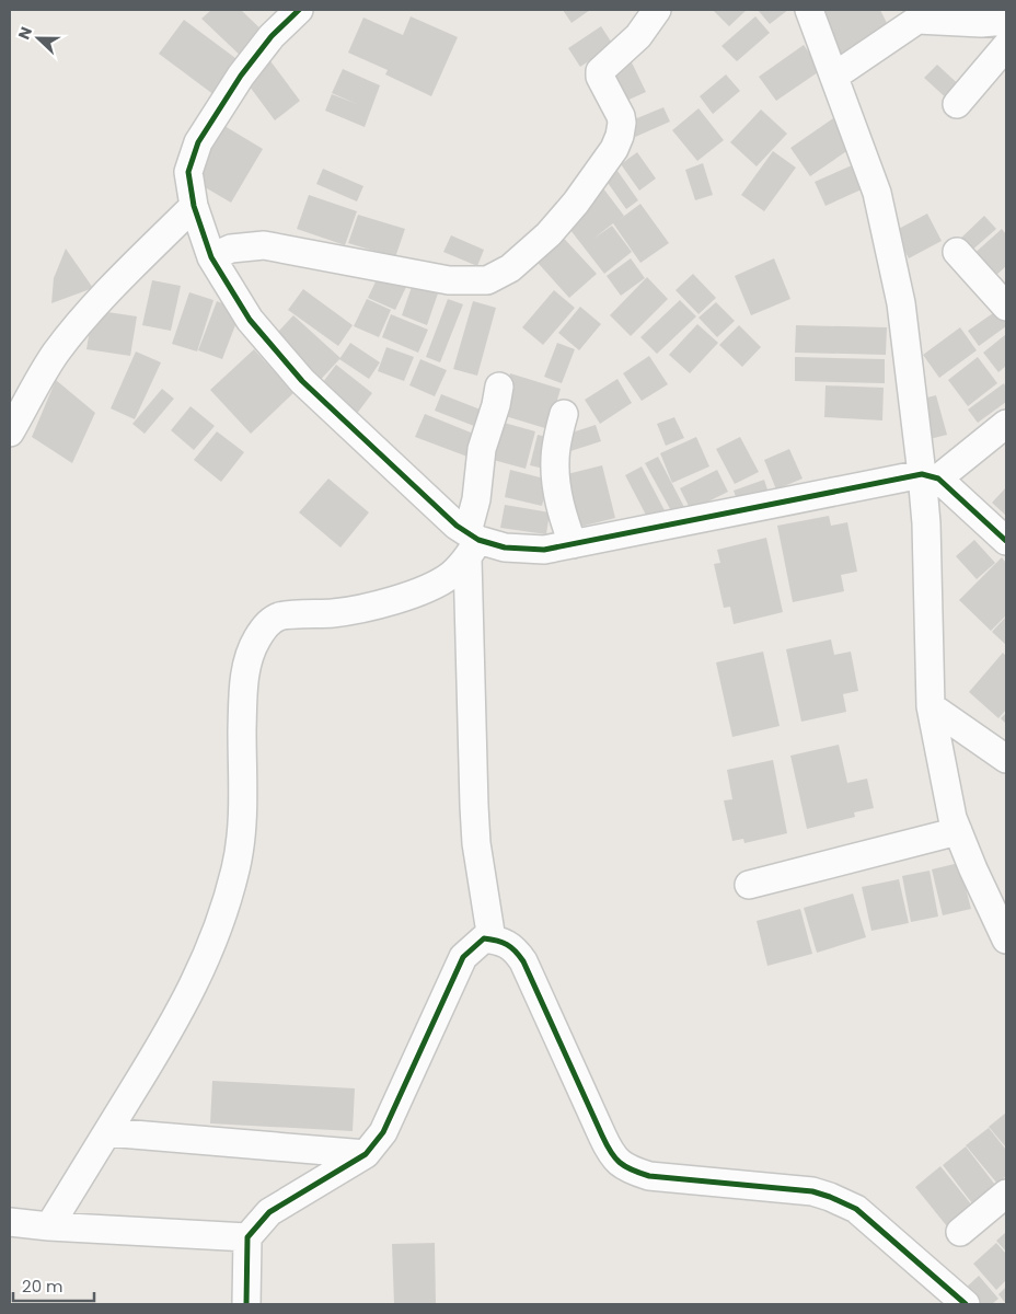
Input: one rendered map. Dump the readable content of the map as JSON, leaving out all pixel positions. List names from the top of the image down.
{
  "scale_bar": "20 m",
  "north": "left"
}
